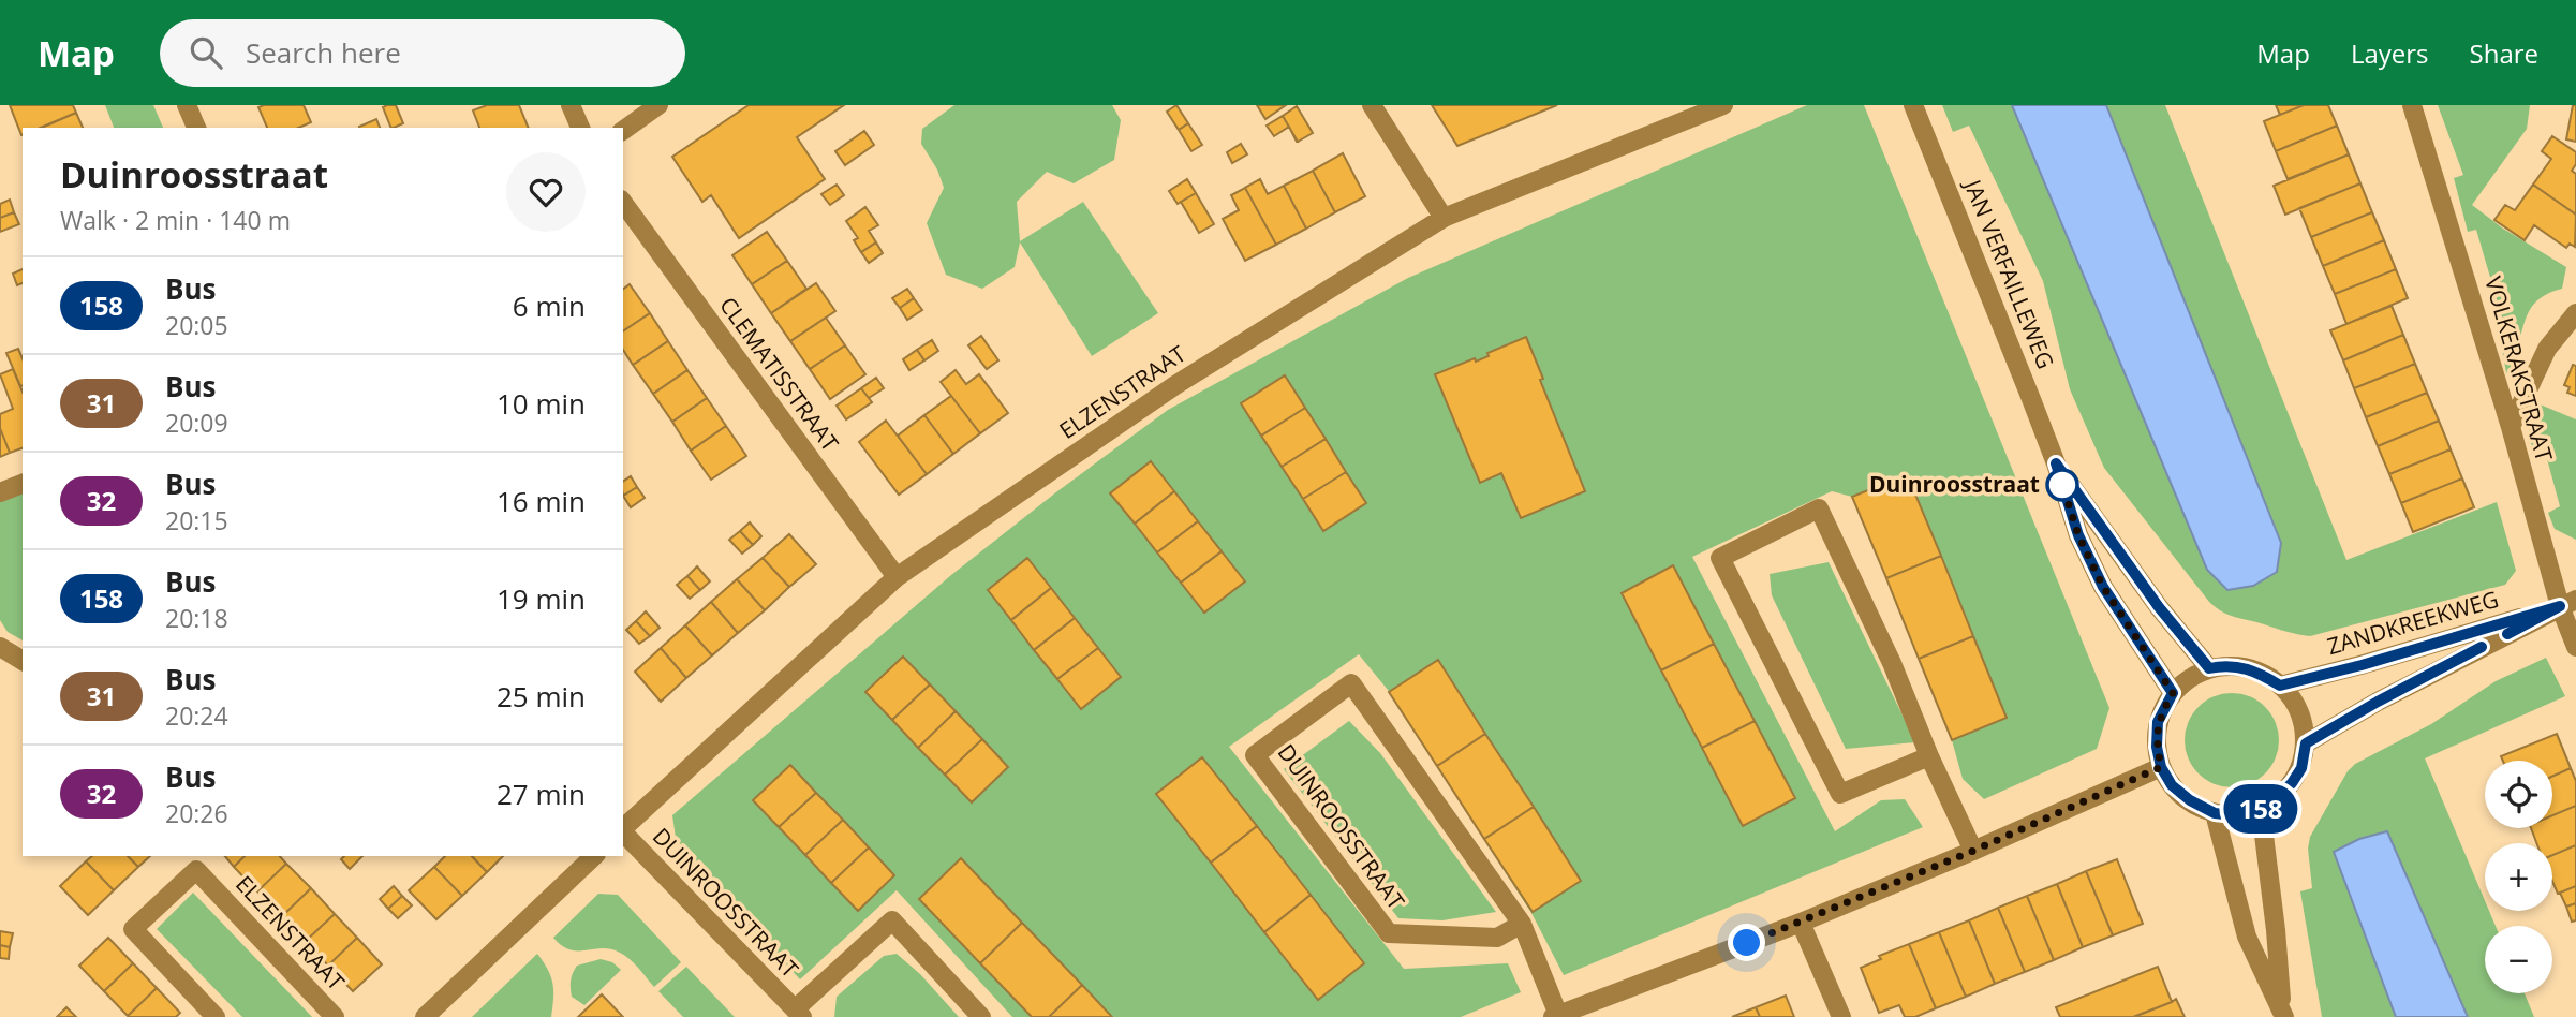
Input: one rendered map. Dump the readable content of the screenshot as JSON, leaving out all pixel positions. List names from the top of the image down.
{
  "streets": {
    "street": [
      "JAN VERFAILLEWEG",
      "VOLKERAKSTRAAT",
      "CLEMATISSTRAAT",
      "ELZENSTRAAT",
      "ZANDKREEKWEG",
      "DUINROOSSTRAAT"
    ]
  },
  "crossings": [
    ["JAN VERFAILLEWEG", "ZANDKREEKWEG"],
    ["JAN VERFAILLEWEG", "DUINROOSSTRAAT"],
    ["VOLKERAKSTRAAT", "ZANDKREEKWEG"],
    ["CLEMATISSTRAAT", "ELZENSTRAAT"],
    ["ZANDKREEKWEG", "DUINROOSSTRAAT"]
  ],
  "places": ["Duinroosstraat"],
  "lines": ["bus line 158"],
  "page": {
    "header": "Map",
    "search": "Search here",
    "nav": ["Map", "Layers", "Share"],
    "on_map": "158",
    "heading": ["Duinroosstraat", "Walk · 2 min · 140 m"],
    "list": [
      {
        "mark": "158",
        "name": "Bus",
        "note": "20:05",
        "value": "6 min"
      },
      {
        "mark": "31",
        "name": "Bus",
        "note": "20:09",
        "value": "10 min"
      },
      {
        "mark": "32",
        "name": "Bus",
        "note": "20:15",
        "value": "16 min"
      },
      {
        "mark": "158",
        "name": "Bus",
        "note": "20:18",
        "value": "19 min"
      },
      {
        "mark": "31",
        "name": "Bus",
        "note": "20:24",
        "value": "25 min"
      },
      {
        "mark": "32",
        "name": "Bus",
        "note": "20:26",
        "value": "27 min"
      }
    ],
    "map_buttons": ["+", "−"]
  }
}
